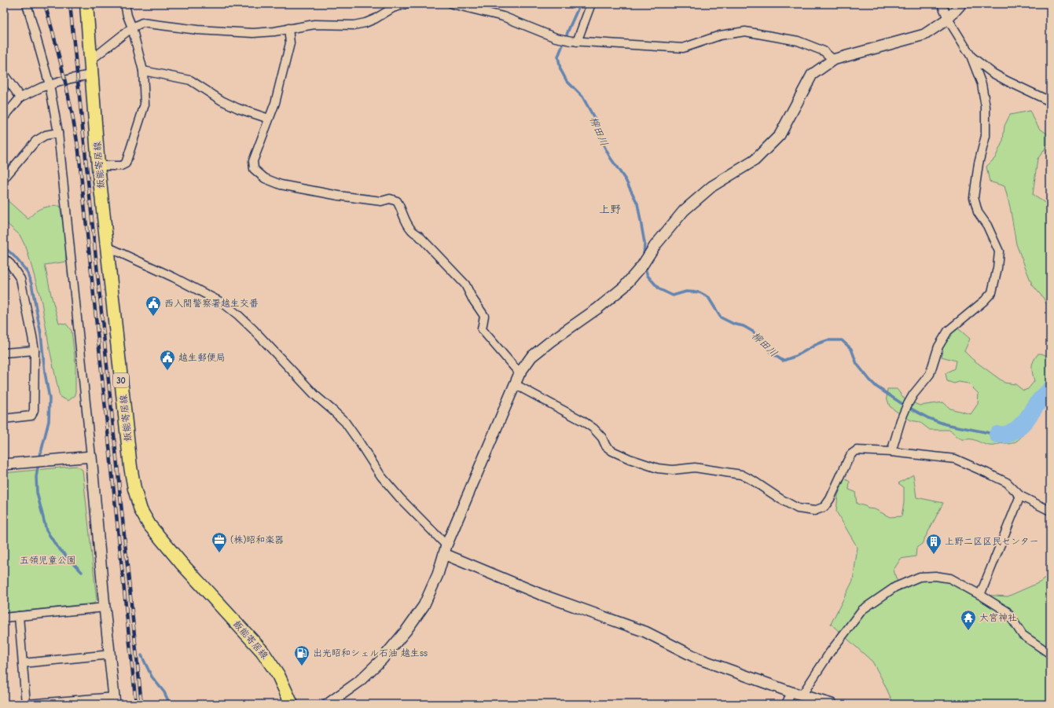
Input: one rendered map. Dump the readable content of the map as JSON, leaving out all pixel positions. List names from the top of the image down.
{
  "streets": {
    "main road": ["飯能寄居線", "30"]
  },
  "districts": ["上野"],
  "water": ["柳田川"],
  "parks": ["五領児童公園"],
  "places": {
    "public building": ["西入間警察署越生交番", "越生郵便局"],
    "office": ["(株)昭和楽器"],
    "building": ["上野二区区民センター"],
    "temple": ["大宮神社"],
    "fuel station": ["出光昭和シェル石油 越生ss"]
  }
}
